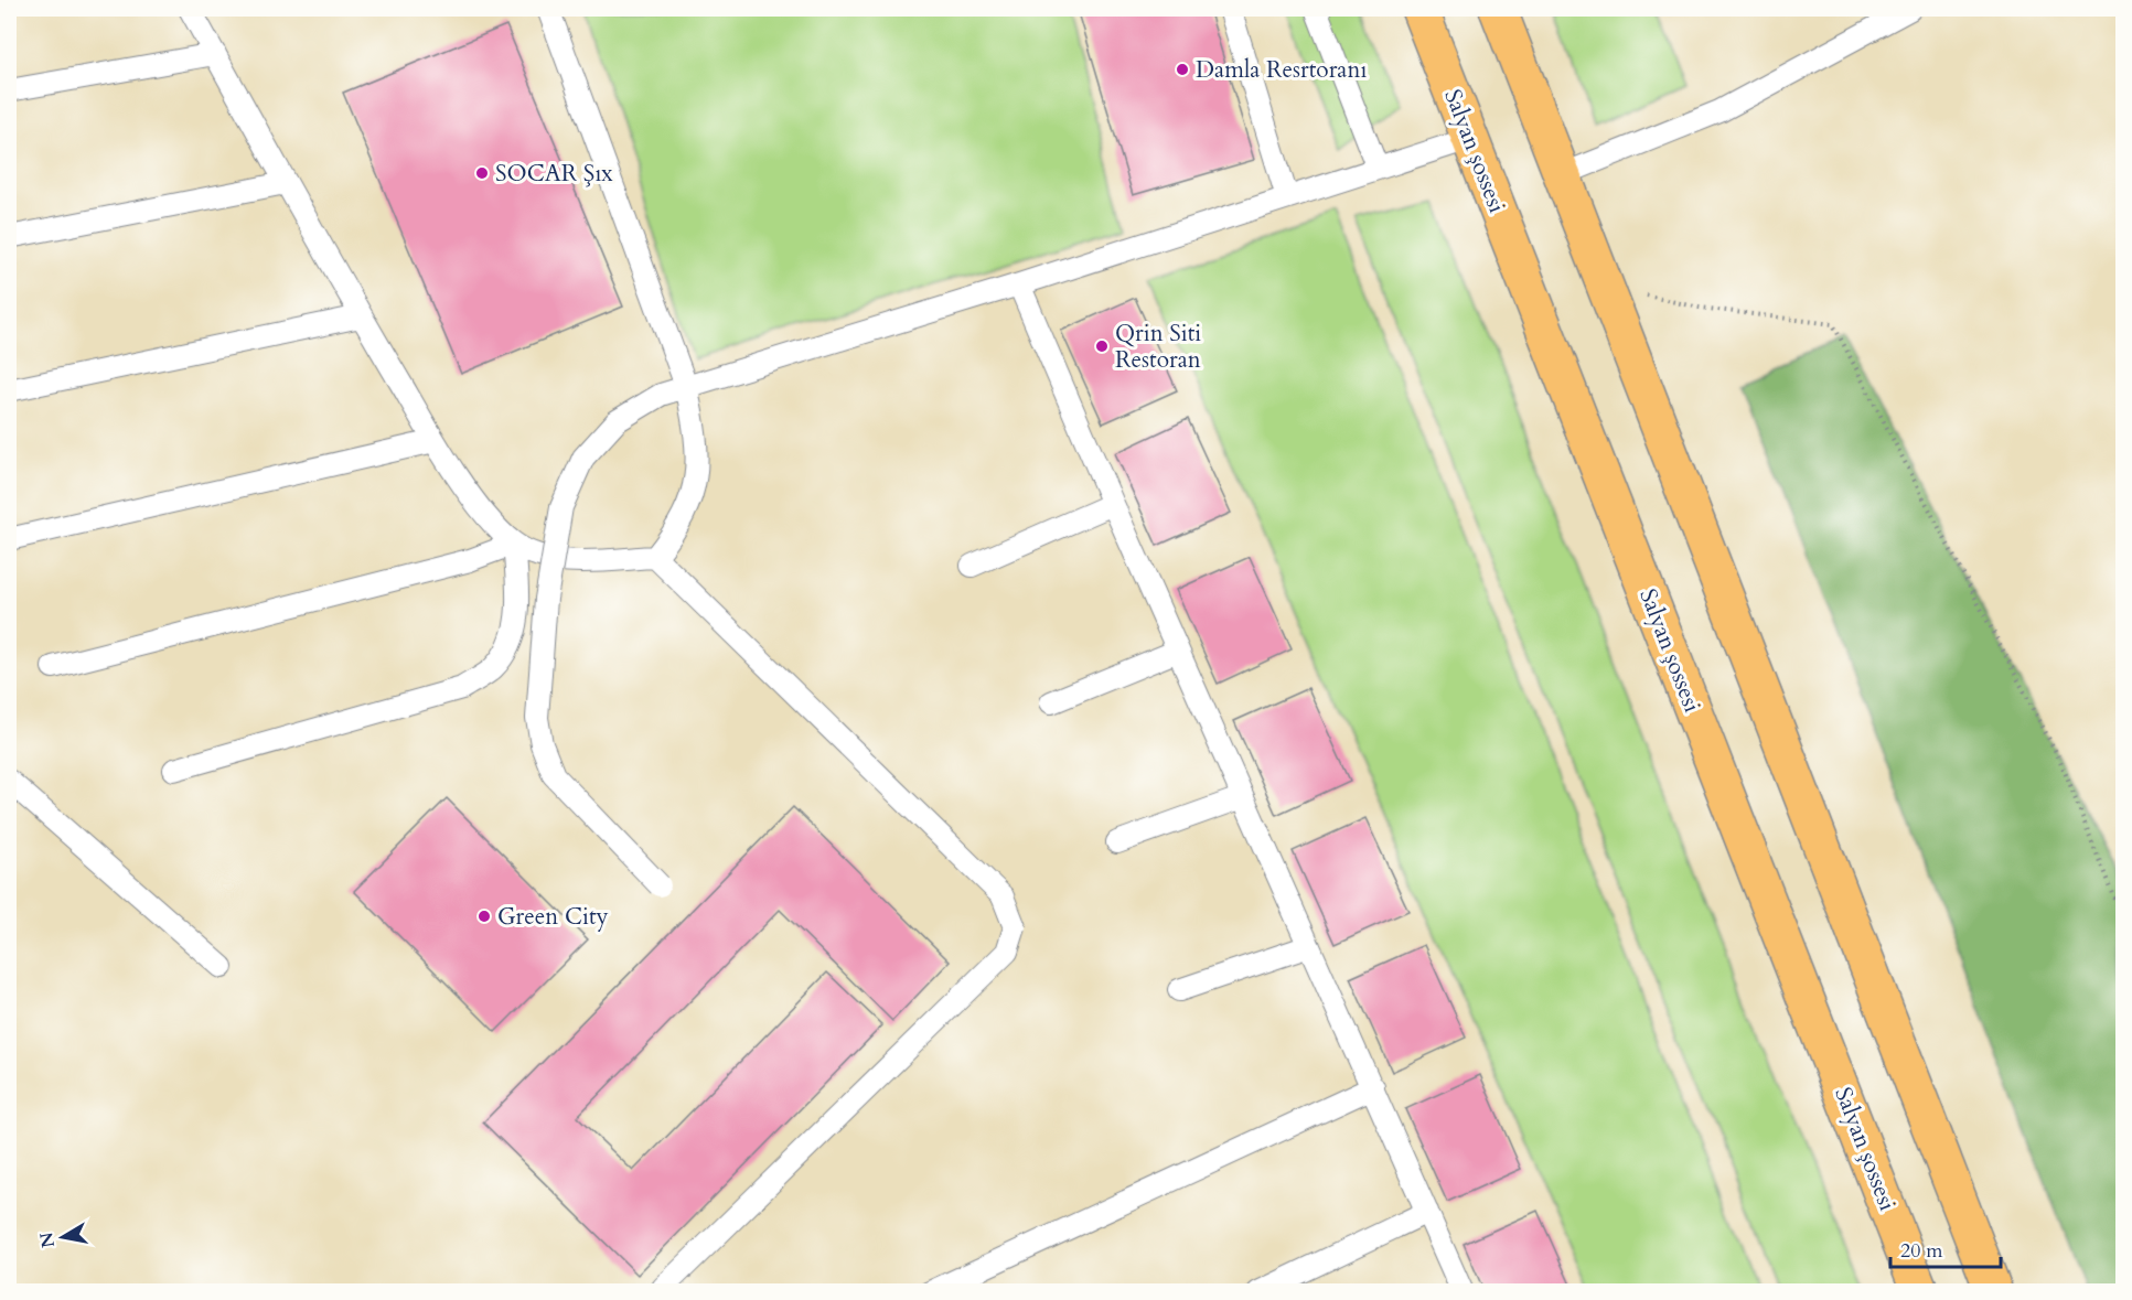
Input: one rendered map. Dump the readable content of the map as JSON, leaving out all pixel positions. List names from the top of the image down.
{
  "streets": {
    "highway": ["Salyan şossesi"]
  },
  "places": [
    "Damla Resrtoranı",
    "SOCAR Şıx",
    "Qrin Siti Restoran",
    "Green City"
  ],
  "scale_bar": "20 m",
  "north": "left"
}
